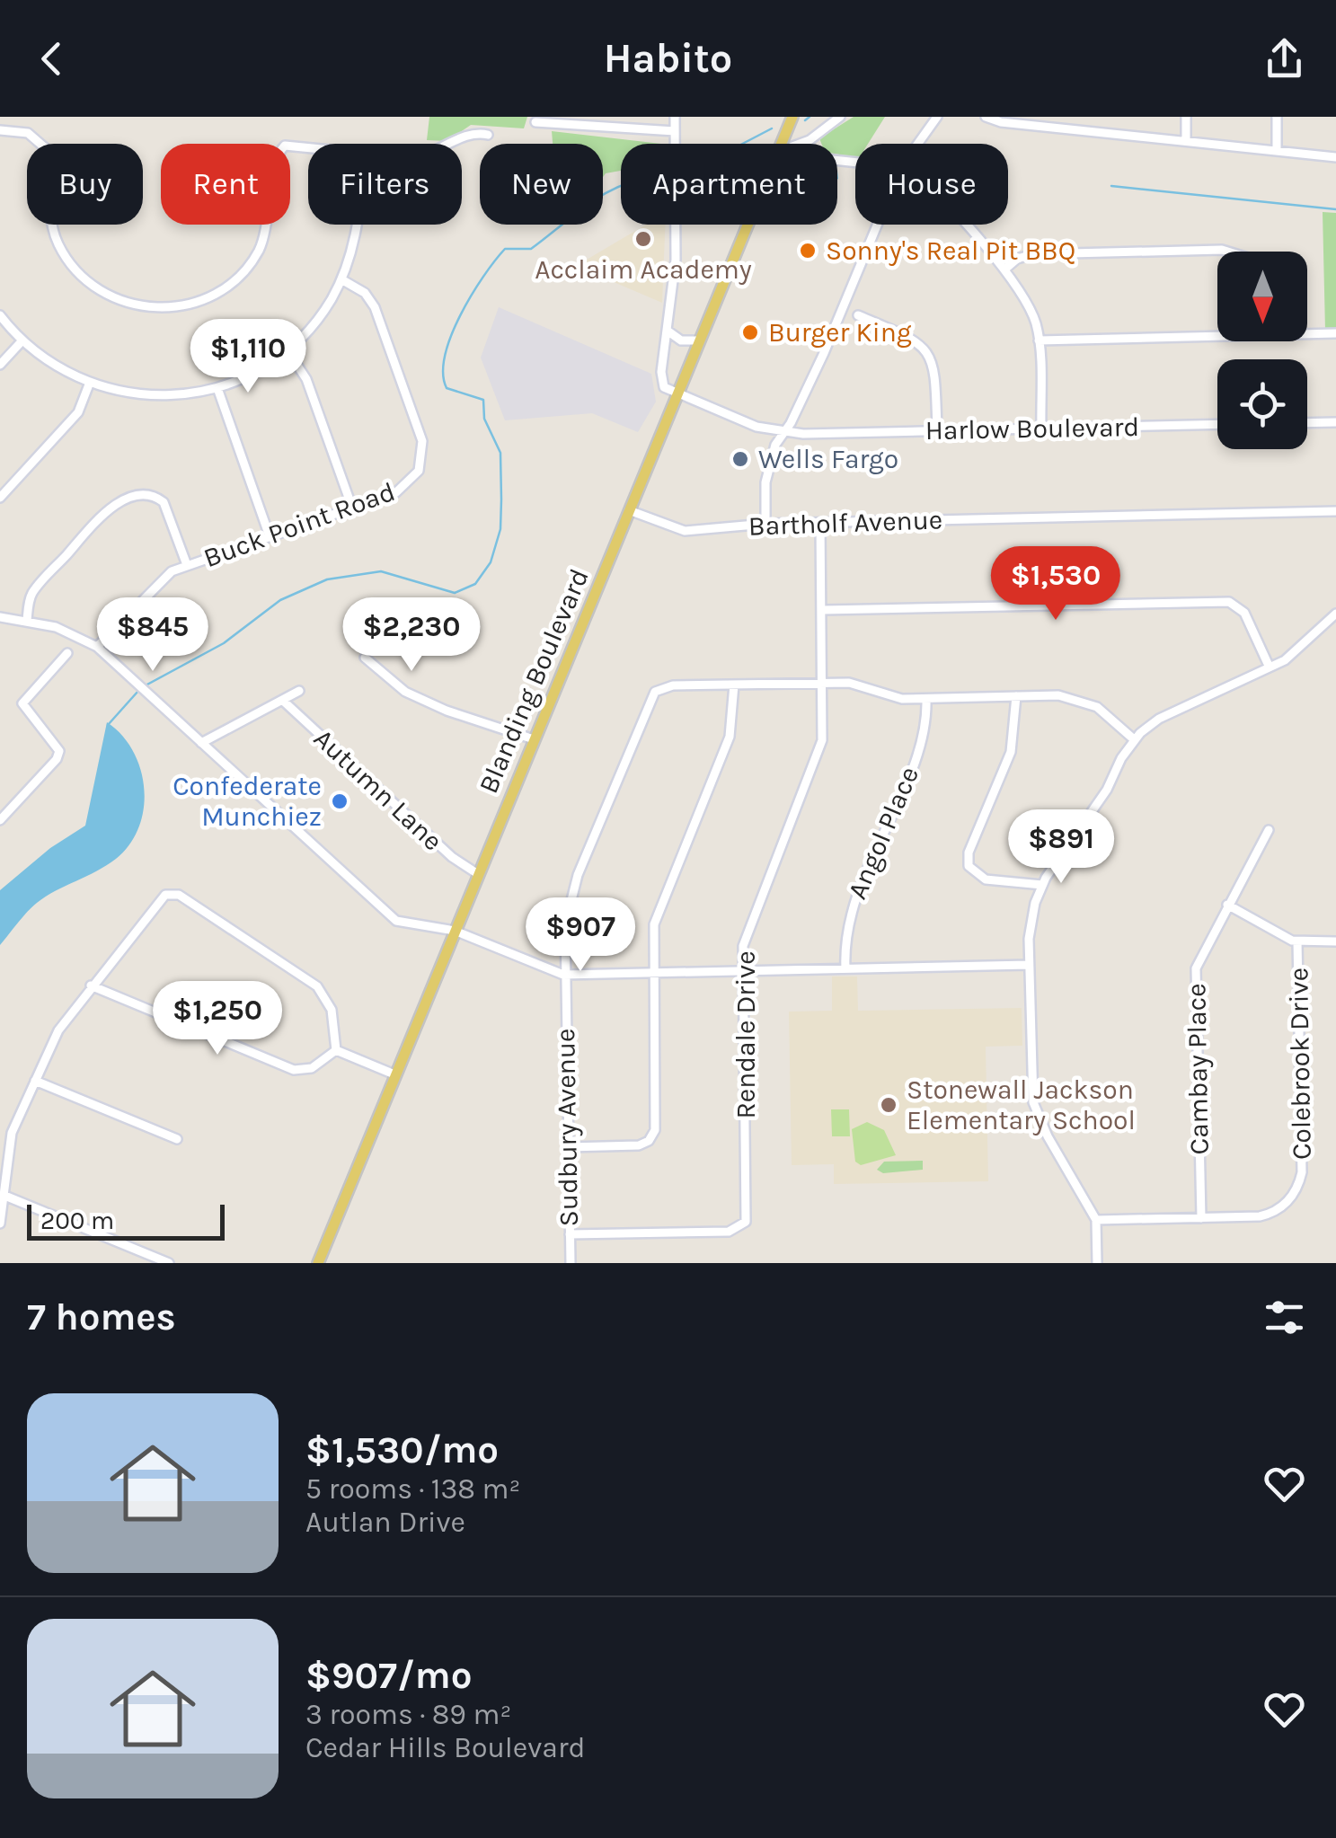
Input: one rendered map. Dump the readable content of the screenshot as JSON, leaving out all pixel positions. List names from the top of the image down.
{
  "streets": {
    "main road": ["Blanding Boulevard"],
    "street": [
      "Harlow Boulevard",
      "Bartholf Avenue",
      "Buck Point Road",
      "Autumn Lane",
      "Angol Place",
      "Rendale Drive",
      "Colebrook Drive",
      "Cambay Place",
      "Sudbury Avenue"
    ]
  },
  "crossings": [
    ["Harlow Boulevard", "Blanding Boulevard"],
    ["Bartholf Avenue", "Blanding Boulevard"],
    ["Bartholf Avenue", "Rendale Drive"],
    ["Blanding Boulevard", "Autumn Lane"],
    ["Rendale Drive", "Sudbury Avenue"],
    ["Colebrook Drive", "Cambay Place"]
  ],
  "places": [
    "Acclaim Academy",
    "Sonny's Real Pit BBQ",
    "Burger King",
    "Wells Fargo",
    "Confederate Munchiez",
    "Stonewall Jackson Elementary School"
  ],
  "scale_bar": "200 m",
  "north": "bottom",
  "page": {
    "header": "Habito",
    "chip": [
      "Buy",
      "Rent",
      "Filters",
      "New",
      "Apartment",
      "House"
    ],
    "price": [
      "$1,110",
      "$1,530",
      "$845",
      "$2,230",
      "$891",
      "$907",
      "$1,250"
    ],
    "scale": "200 m",
    "heading": "7 homes",
    "list": [
      {
        "name": "$1,530/mo",
        "note": "5 rooms · 138 m² · Autlan Drive"
      },
      {
        "name": "$907/mo",
        "note": "3 rooms · 89 m² · Cedar Hills Boulevard"
      }
    ]
  }
}
